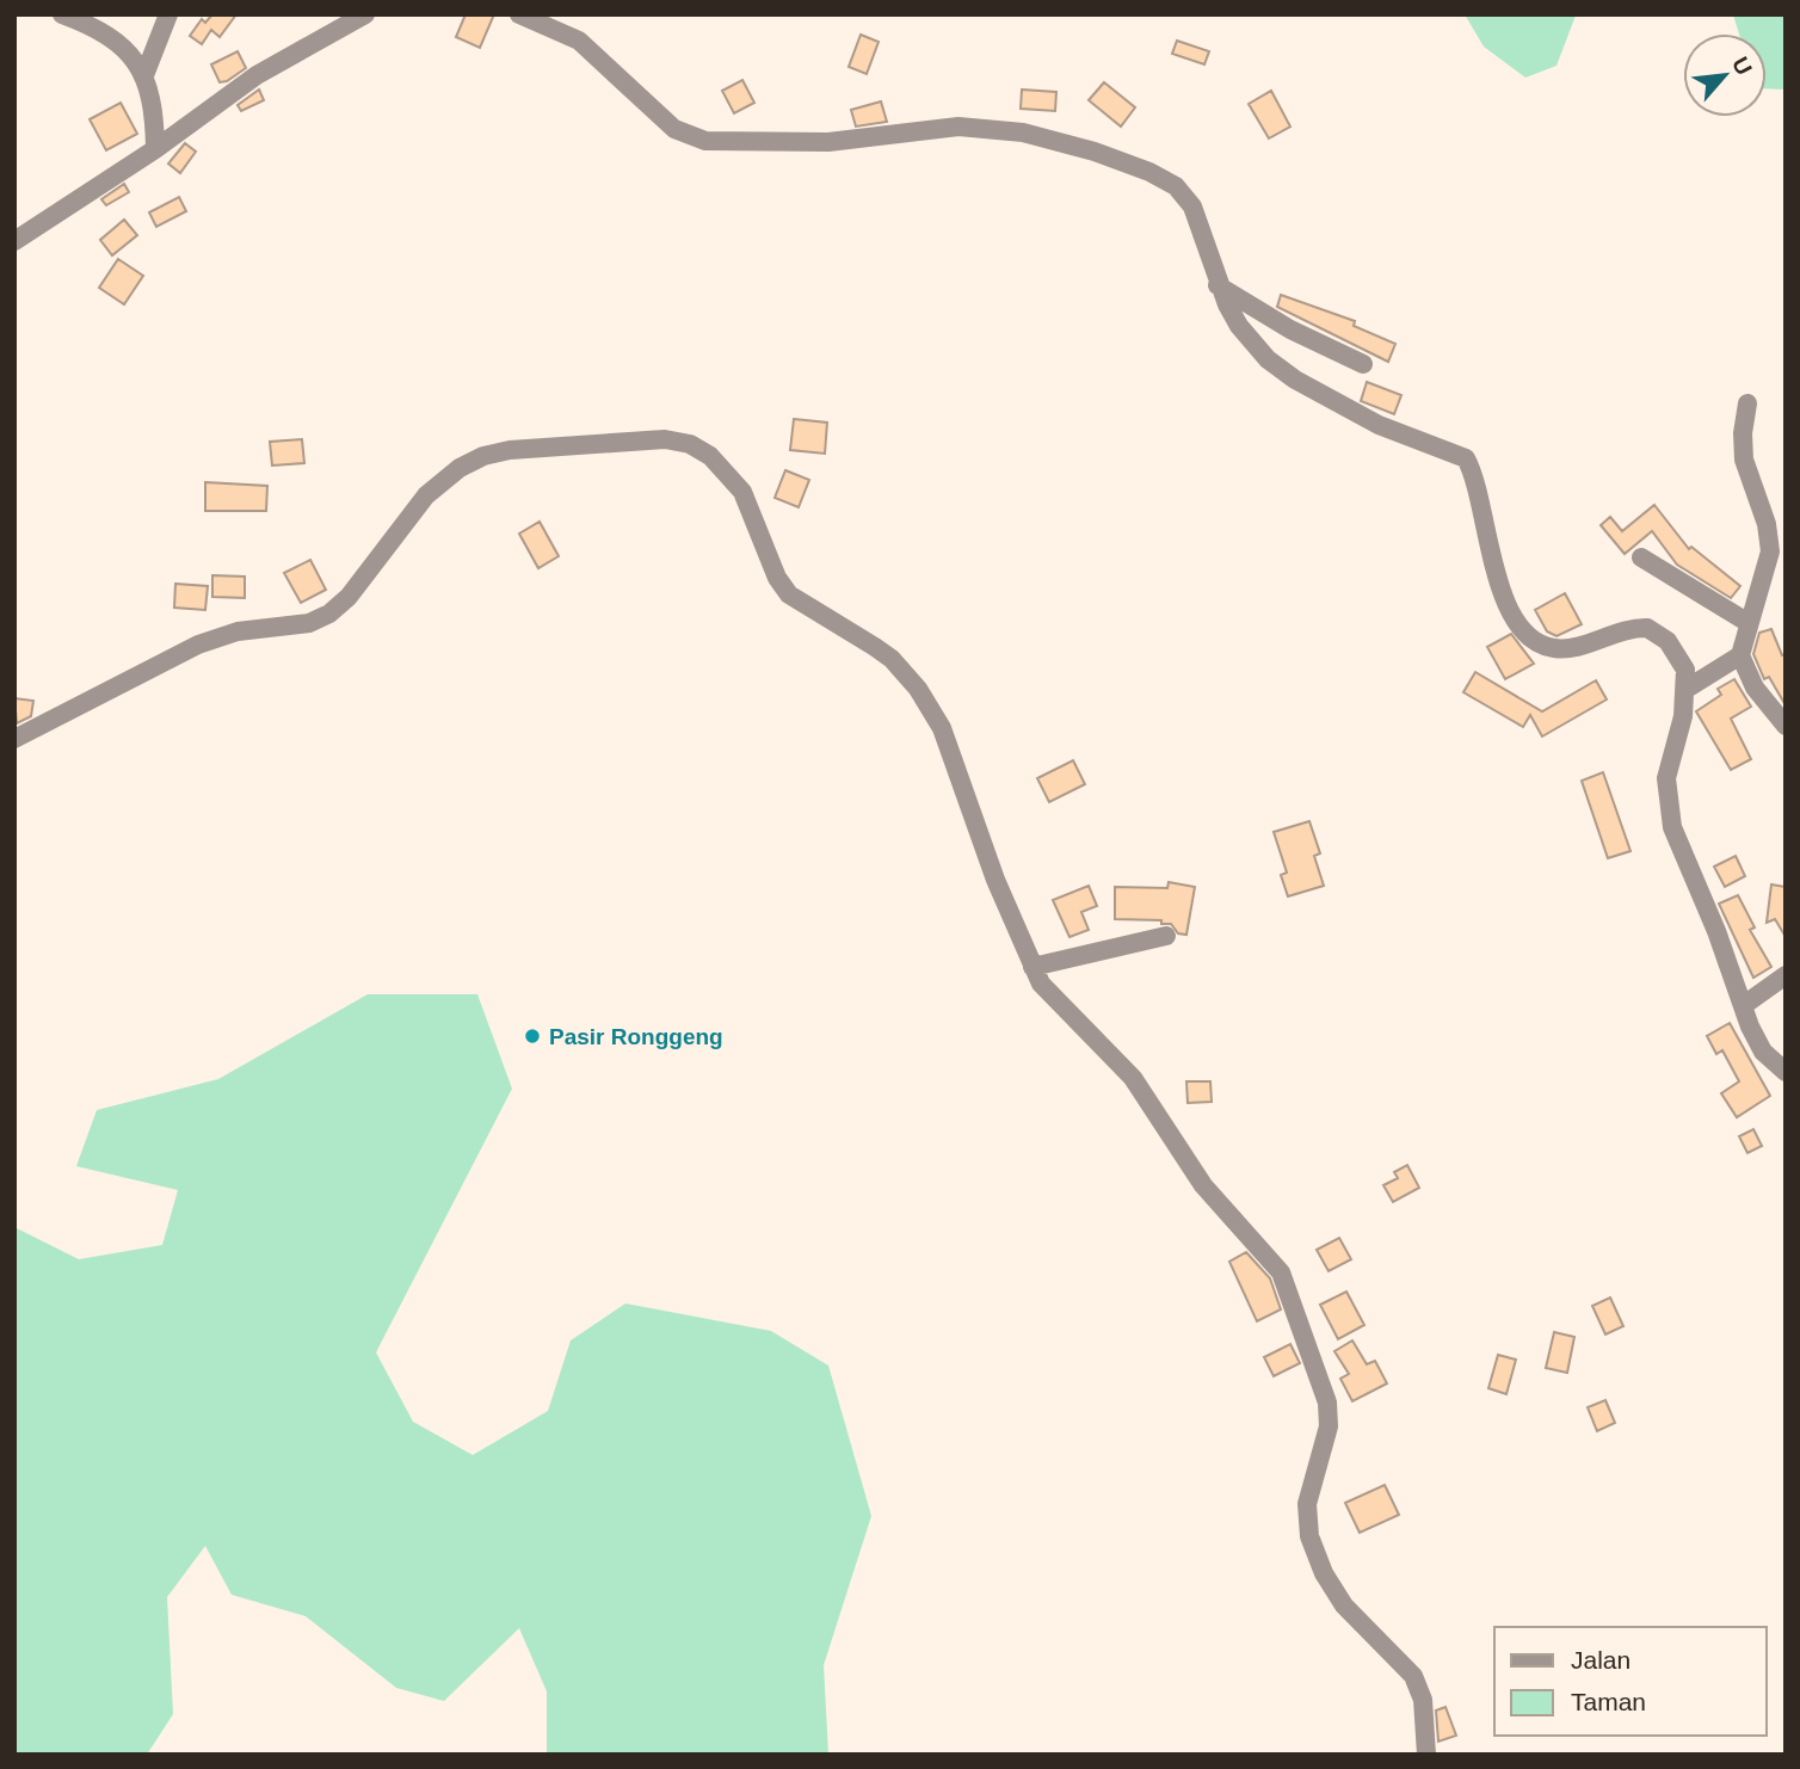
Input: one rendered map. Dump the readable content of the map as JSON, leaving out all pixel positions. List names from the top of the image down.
{
  "places": ["Pasir Ronggeng"],
  "legend": ["Jalan", "Taman"],
  "north": "top right"
}
